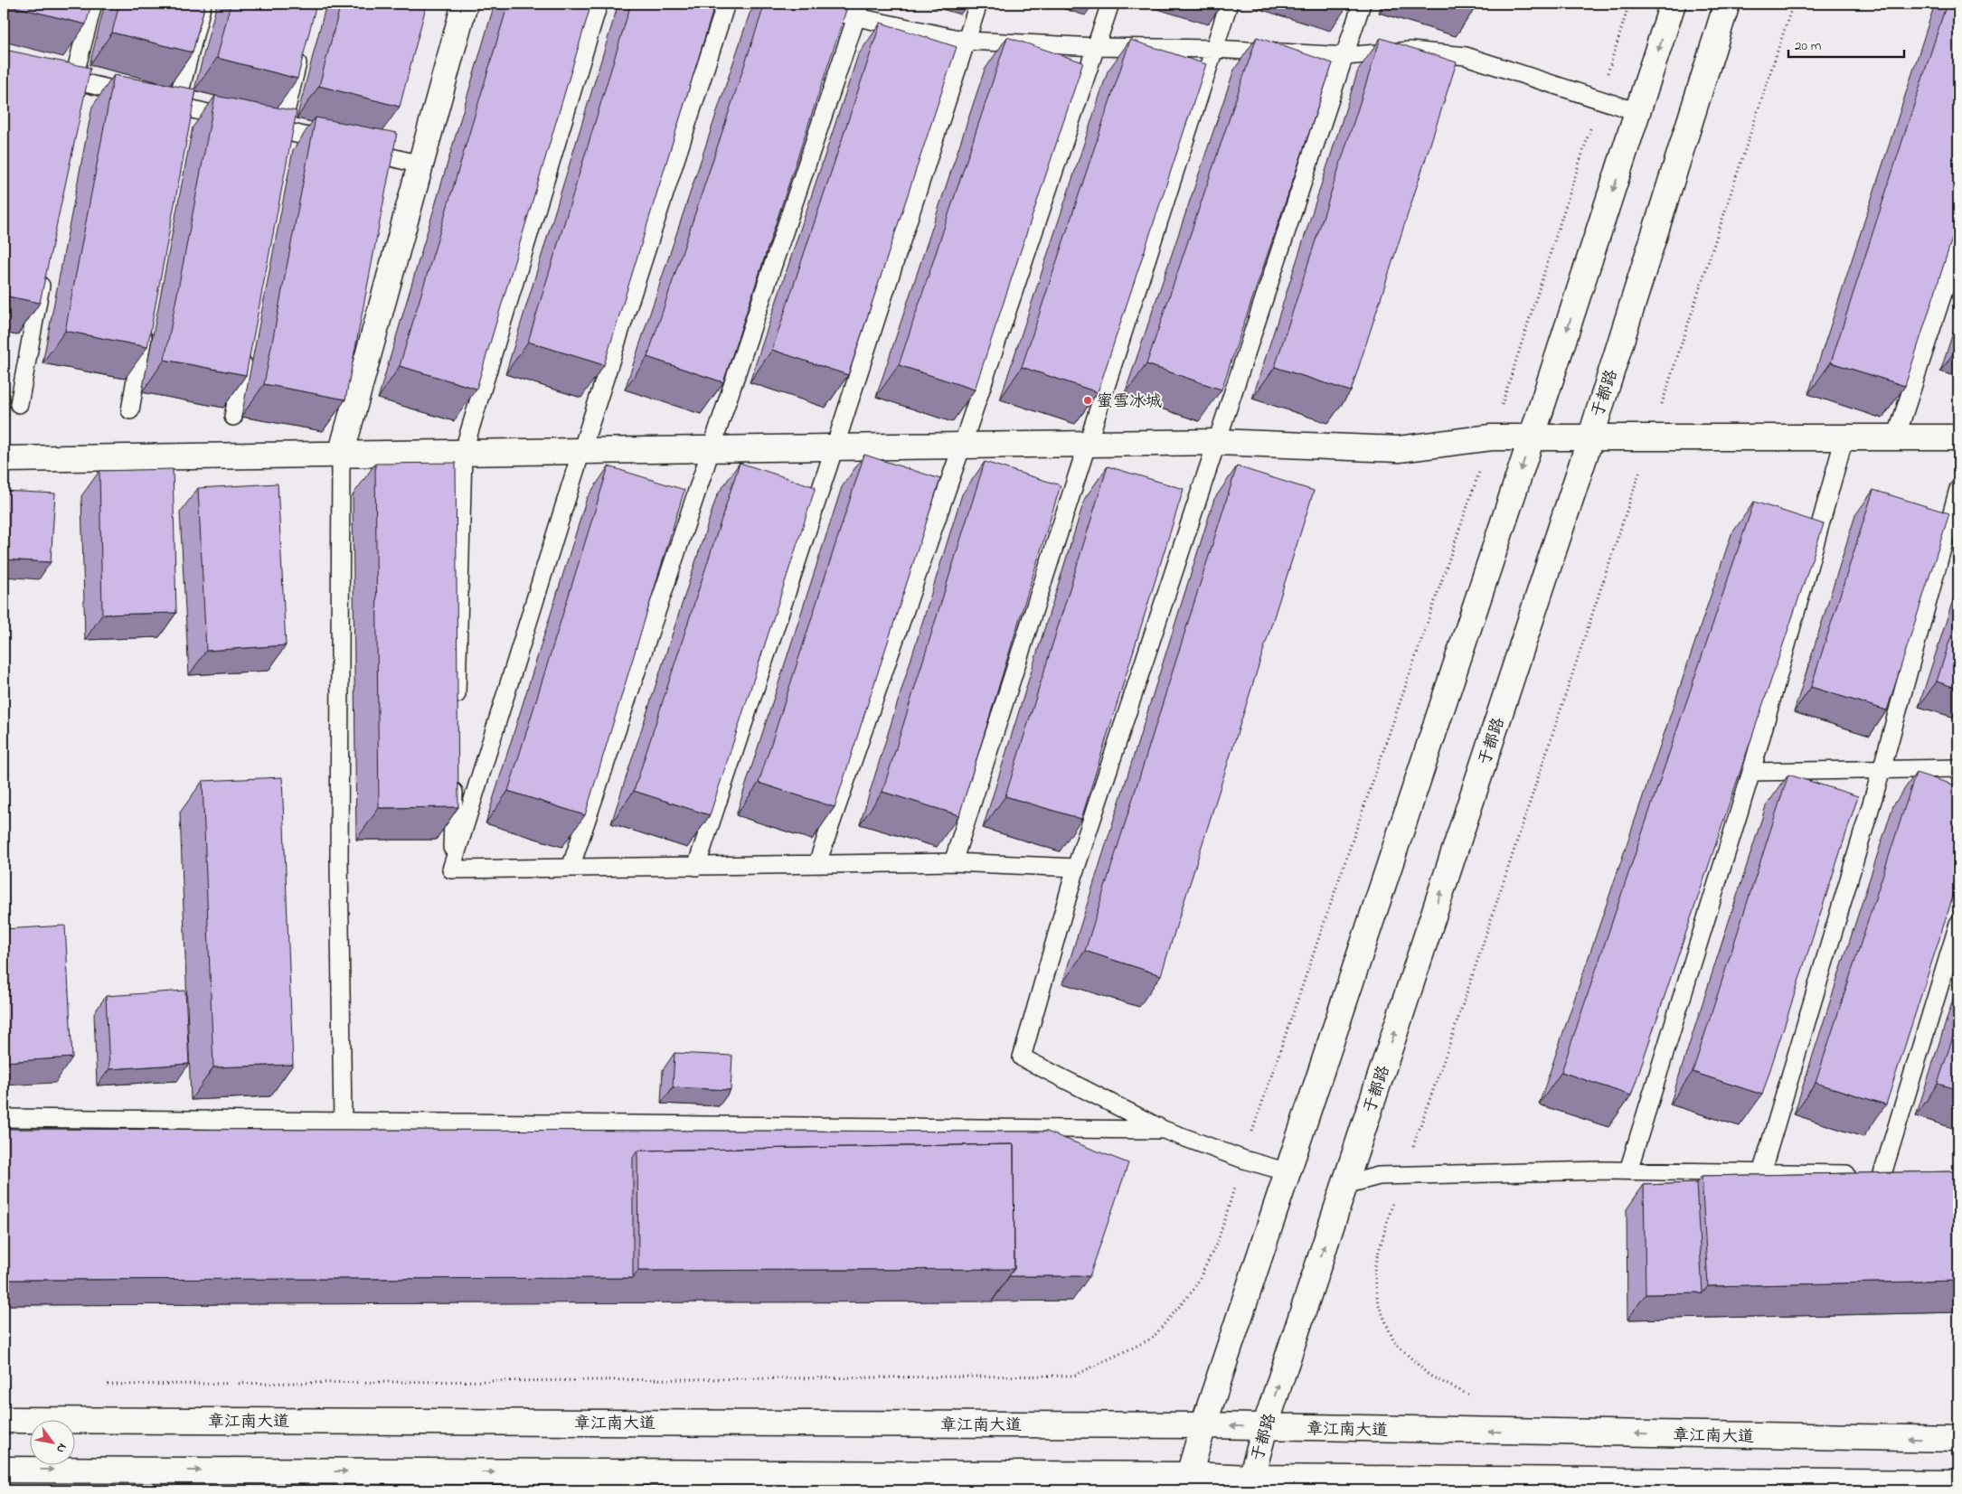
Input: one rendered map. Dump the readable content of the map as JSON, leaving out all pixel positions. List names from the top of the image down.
{
  "streets": {
    "main road": ["于都路", "章江南大道"]
  },
  "crossings": [
    ["于都路", "章江南大道"]
  ],
  "places": ["蜜雪冰城"],
  "scale_bar": "20 m",
  "north": "bottom right"
}
